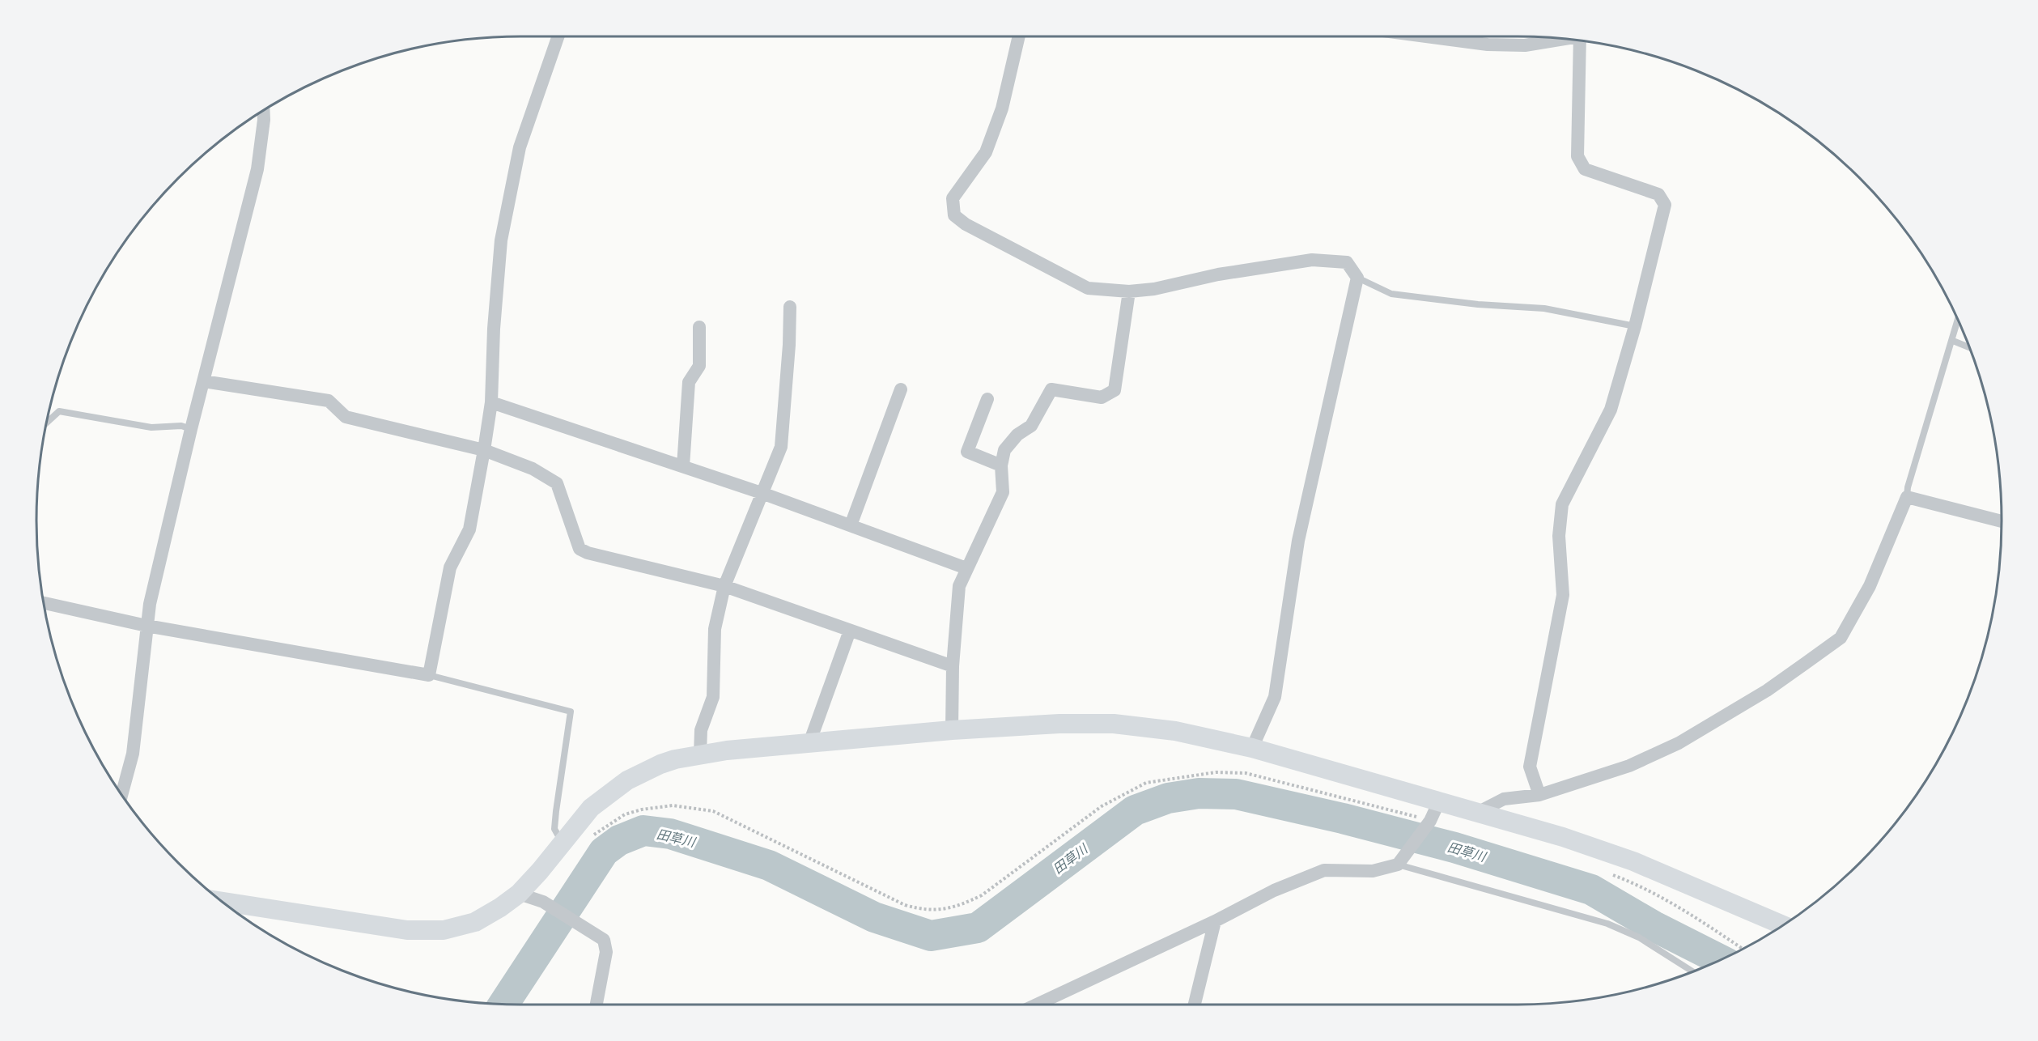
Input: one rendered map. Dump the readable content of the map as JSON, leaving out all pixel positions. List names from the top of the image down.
{
  "water": ["田草川"]
}
